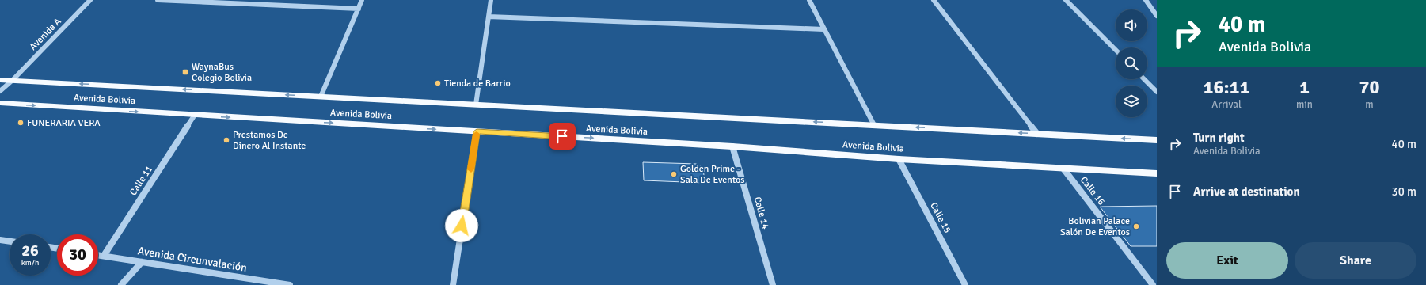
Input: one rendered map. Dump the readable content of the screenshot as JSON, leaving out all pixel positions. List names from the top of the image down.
{
  "streets": {
    "main road": ["Avenida Bolivia"],
    "street": [
      "Avenida A",
      "Calle 11",
      "Calle 16",
      "Calle 14",
      "Calle 15",
      "Avenida Circunvalación"
    ]
  },
  "crossings": [
    ["Avenida A", "Avenida Bolivia"],
    ["Avenida Bolivia", "Calle 11"],
    ["Avenida Bolivia", "Calle 16"],
    ["Avenida Bolivia", "Calle 14"],
    ["Avenida Bolivia", "Calle 15"],
    ["Calle 11", "Avenida Circunvalación"]
  ],
  "places": {
    "transit": ["WaynaBus Colegio Bolivia"],
    "other": [
      "Tienda de Barrio",
      "FUNERARIA VERA",
      "Prestamos De Dinero Al Instante",
      "Golden Prime - Sala De Eventos",
      "Bolivian Palace Salón De Eventos"
    ]
  },
  "page": {
    "turn": ["40 m", "Avenida Bolivia"],
    "eta": [
      "16:11",
      "Arrival",
      "1",
      "min",
      "70",
      "m"
    ],
    "list": [
      {
        "name": "Turn right",
        "note": "Avenida Bolivia",
        "value": "40 m"
      },
      {
        "name": "Arrive at destination",
        "value": "30 m"
      }
    ],
    "speed": "26 km/h",
    "limit": "30",
    "buttons": ["Exit", "Share"]
  }
}
